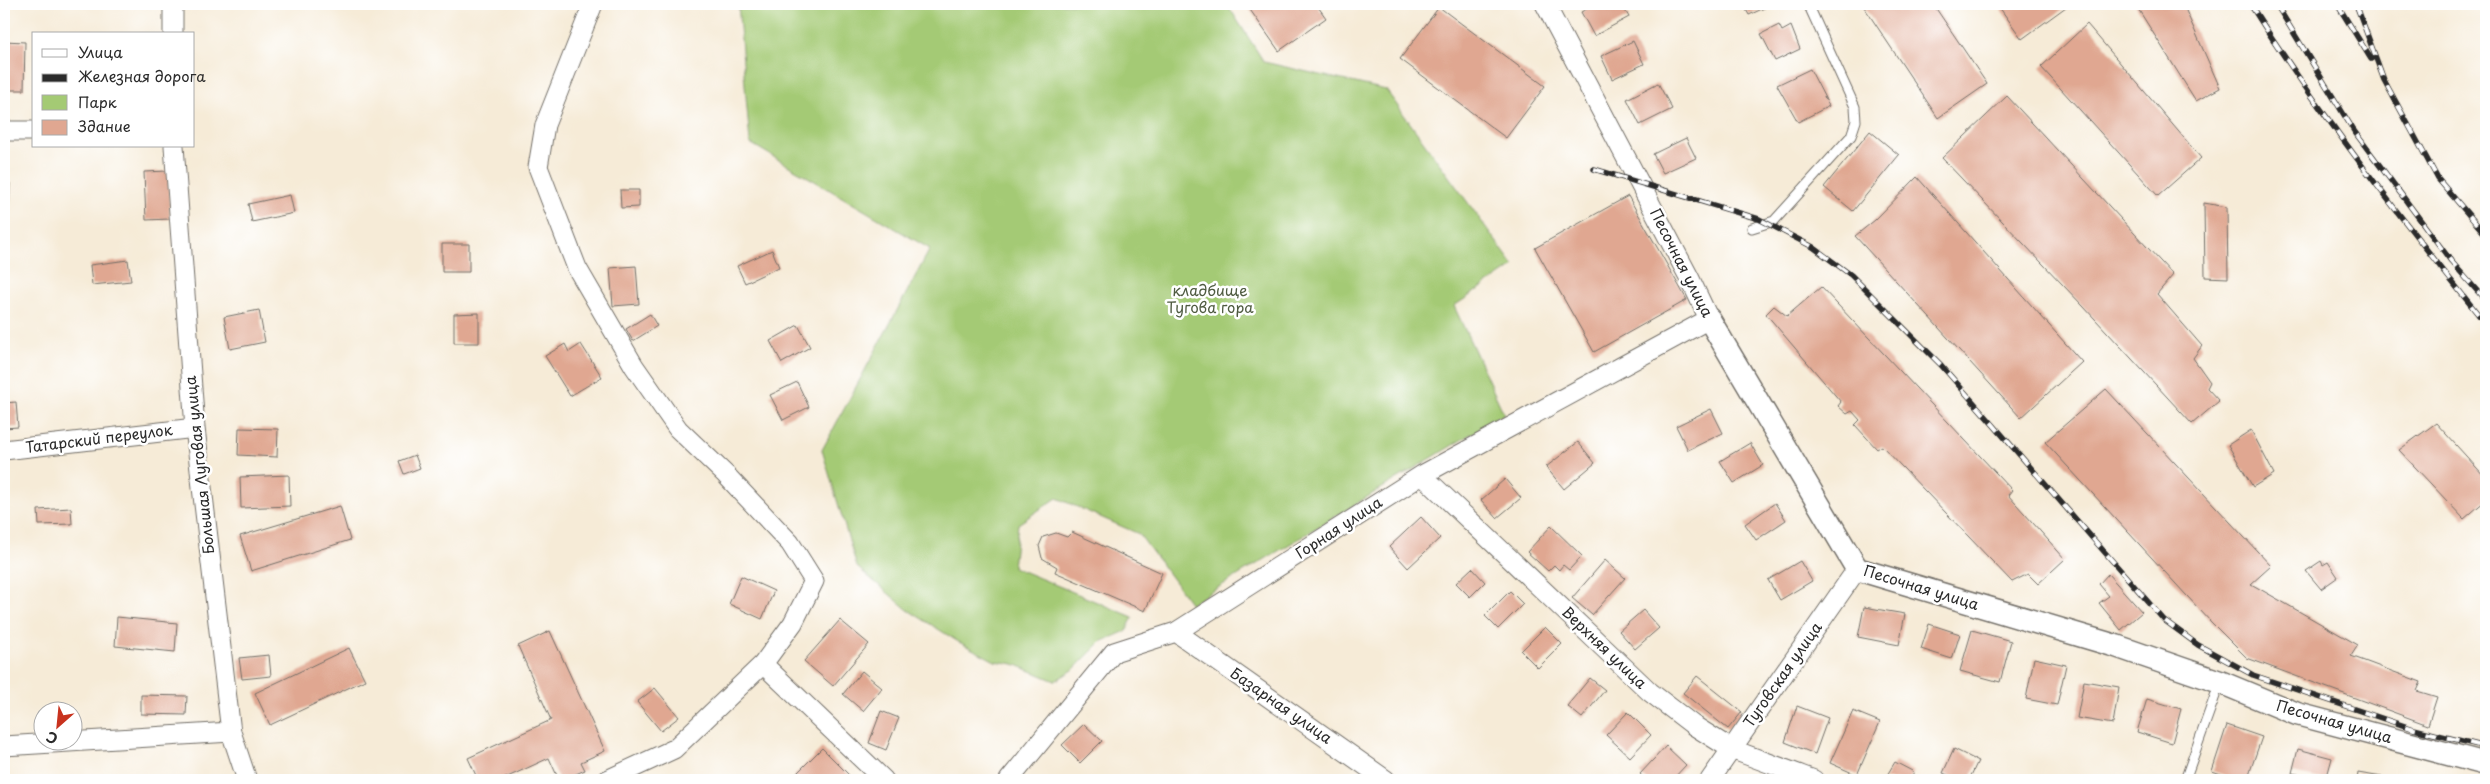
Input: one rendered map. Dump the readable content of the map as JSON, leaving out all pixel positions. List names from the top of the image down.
{
  "streets": {
    "street": [
      "Песочная улица",
      "Татарский переулок",
      "Большая Луговая улица",
      "Горная улица",
      "Верхняя улица",
      "Туговская улица",
      "Базарная улица"
    ]
  },
  "crossings": [
    ["Песочная улица", "Горная улица"],
    ["Песочная улица", "Туговская улица"],
    ["Татарский переулок", "Большая Луговая улица"],
    ["Горная улица", "Верхняя улица"],
    ["Горная улица", "Базарная улица"],
    ["Верхняя улица", "Туговская улица"]
  ],
  "parks": ["кладбище Тугова гора"],
  "legend": [
    "Улица",
    "Железная дорога",
    "Парк",
    "Здание"
  ],
  "north": "bottom left"
}
